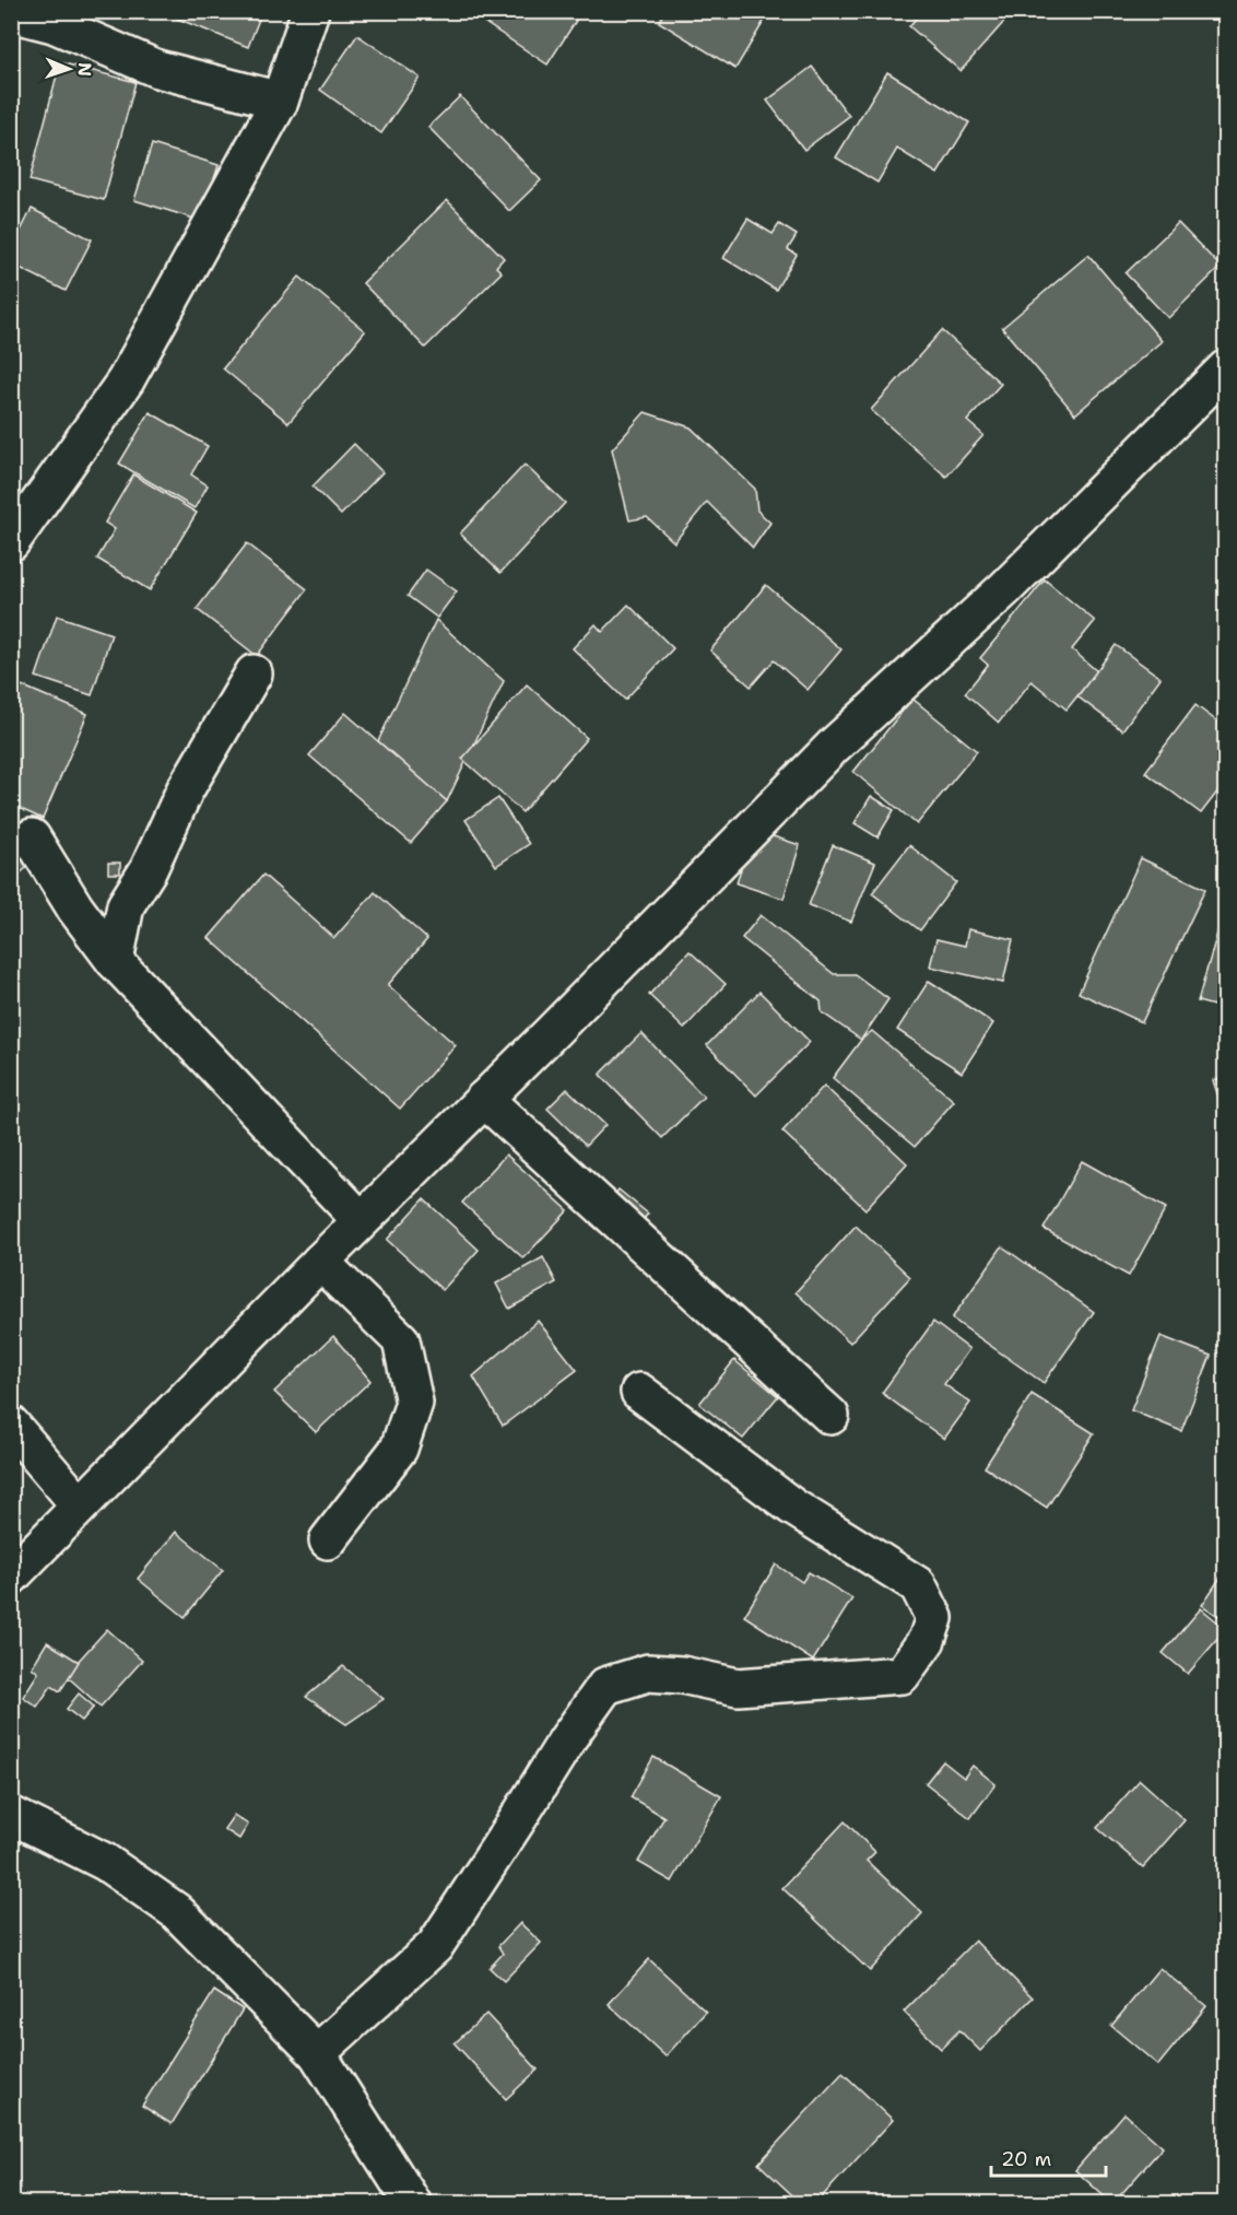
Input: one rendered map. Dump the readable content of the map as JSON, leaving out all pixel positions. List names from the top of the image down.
{
  "scale_bar": "20 m",
  "north": "right"
}
